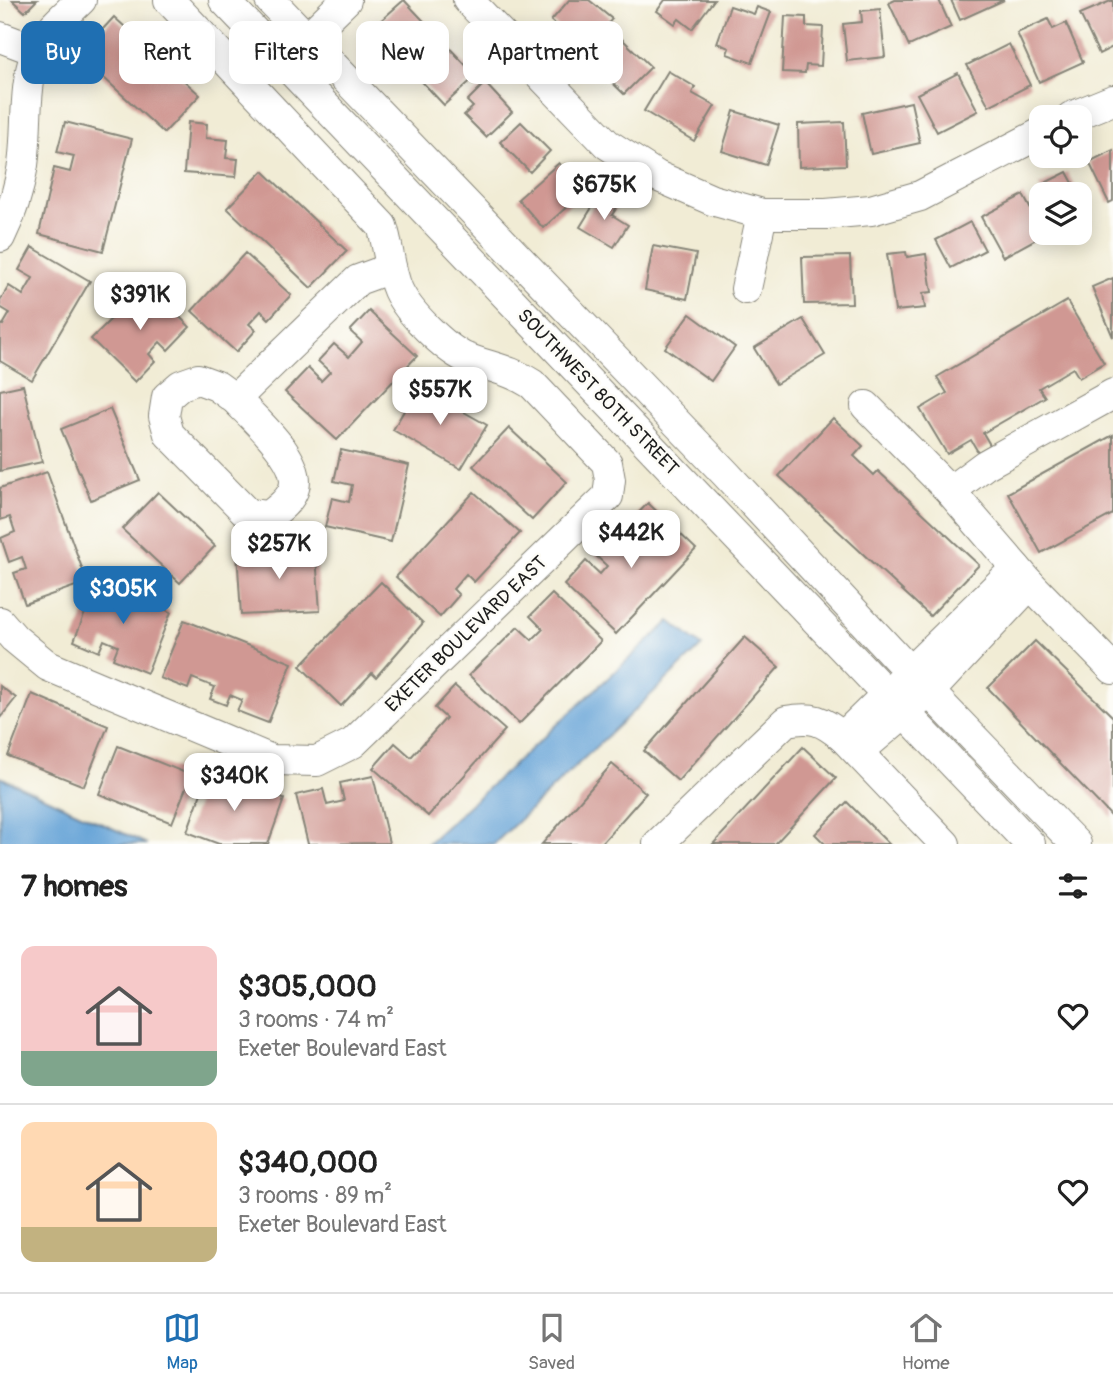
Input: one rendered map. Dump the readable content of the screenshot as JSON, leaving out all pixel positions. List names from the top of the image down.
{
  "streets": {
    "street": ["SOUTHWEST 80TH STREET", "EXETER BOULEVARD EAST"]
  },
  "page": {
    "chip": [
      "Buy",
      "Rent",
      "Filters",
      "New",
      "Apartment"
    ],
    "price": [
      "$675K",
      "$391K",
      "$557K",
      "$442K",
      "$257K",
      "$305K",
      "$340K"
    ],
    "heading": "7 homes",
    "list": [
      {
        "name": "$305,000",
        "note": "3 rooms · 74 m² · Exeter Boulevard East"
      },
      {
        "name": "$340,000",
        "note": "3 rooms · 89 m² · Exeter Boulevard East"
      }
    ],
    "tabs": ["Map", "Saved", "Home"]
  }
}
